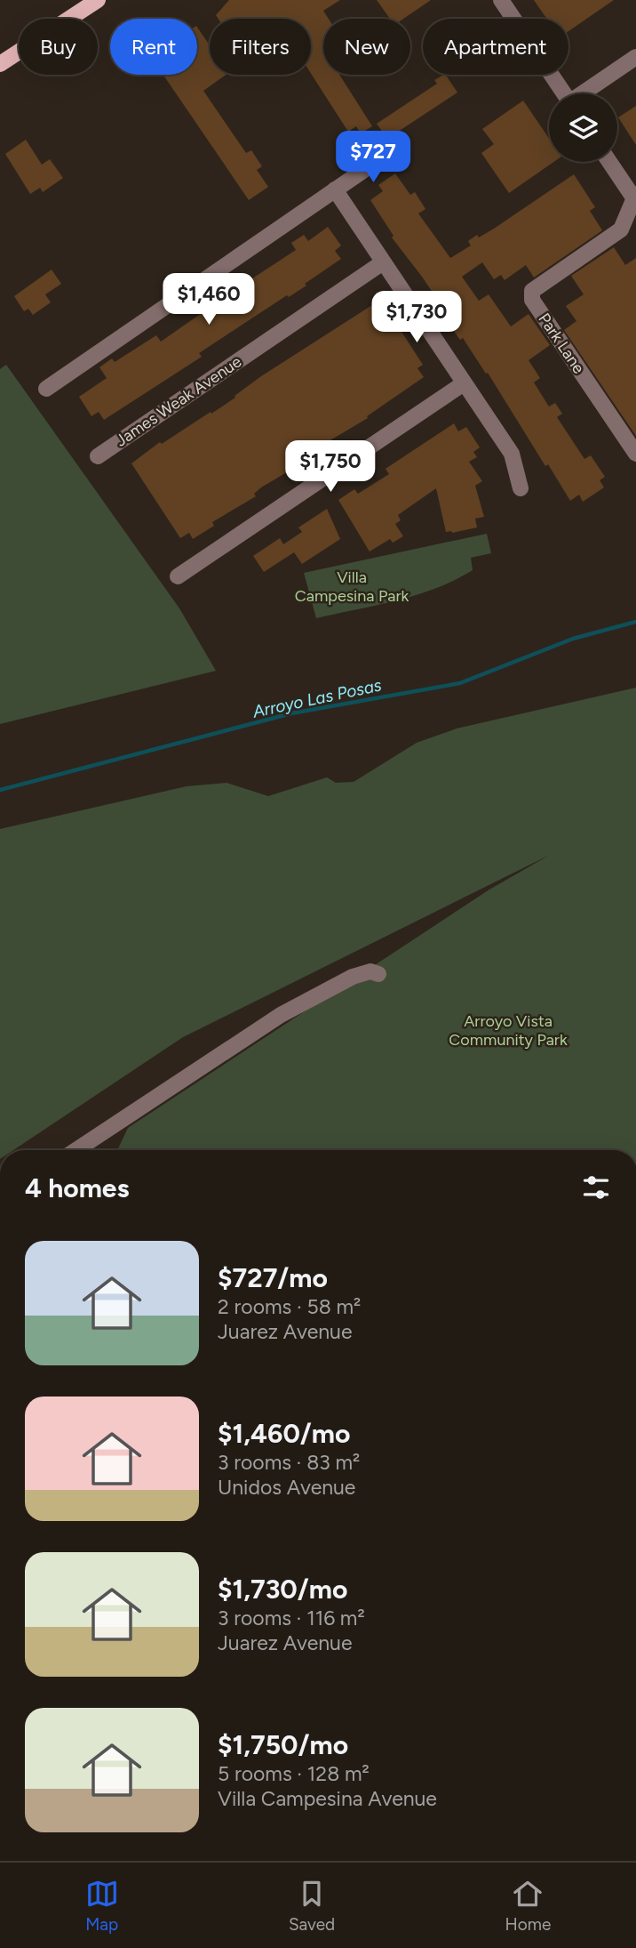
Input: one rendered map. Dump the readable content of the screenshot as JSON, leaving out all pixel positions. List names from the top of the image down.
{
  "streets": {
    "street": ["Park Lane", "James Weak Avenue"]
  },
  "water": ["Arroyo Las Posas"],
  "parks": ["Villa Campesina Park", "Arroyo Vista Community Park"],
  "page": {
    "chip": [
      "Buy",
      "Rent",
      "Filters",
      "New",
      "Apartment"
    ],
    "price": [
      "$727",
      "$1,460",
      "$1,730",
      "$1,750"
    ],
    "heading": "4 homes",
    "list": [
      {
        "name": "$727/mo",
        "note": "2 rooms · 58 m² · Juarez Avenue"
      },
      {
        "name": "$1,460/mo",
        "note": "3 rooms · 83 m² · Unidos Avenue"
      },
      {
        "name": "$1,730/mo",
        "note": "3 rooms · 116 m² · Juarez Avenue"
      },
      {
        "name": "$1,750/mo",
        "note": "5 rooms · 128 m² · Villa Campesina Avenue"
      }
    ],
    "tabs": ["Map", "Saved", "Home"]
  }
}
